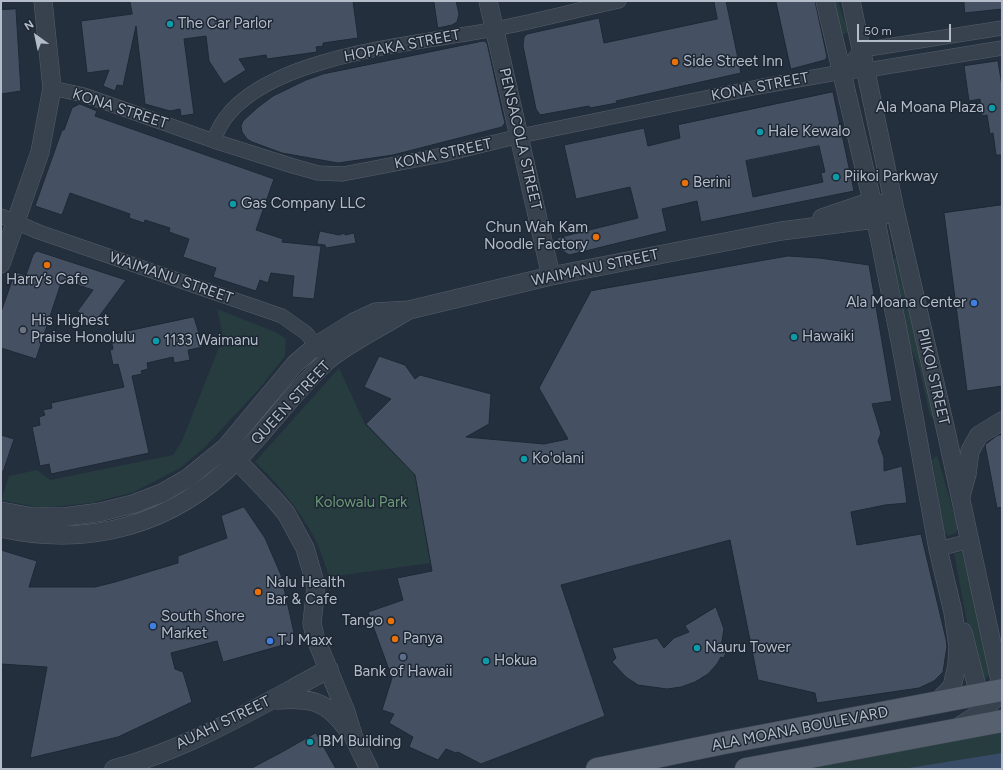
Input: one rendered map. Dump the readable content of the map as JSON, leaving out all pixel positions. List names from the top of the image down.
{
  "streets": {
    "main road": ["ALA MOANA BOULEVARD"],
    "street": [
      "HOPAKA STREET",
      "KONA STREET",
      "PENSACOLA STREET",
      "WAIMANU STREET",
      "PIIKOI STREET",
      "QUEEN STREET",
      "AUAHI STREET"
    ]
  },
  "crossings": [
    ["HOPAKA STREET", "KONA STREET"],
    ["HOPAKA STREET", "PENSACOLA STREET"],
    ["KONA STREET", "PENSACOLA STREET"],
    ["KONA STREET", "PIIKOI STREET"],
    ["PENSACOLA STREET", "WAIMANU STREET"],
    ["WAIMANU STREET", "PIIKOI STREET"],
    ["WAIMANU STREET", "QUEEN STREET"],
    ["PIIKOI STREET", "ALA MOANA BOULEVARD"]
  ],
  "parks": ["Kolowalu Park"],
  "places": [
    "The Car Parlor",
    "Side Street Inn",
    "Ala Moana Plaza",
    "Hale Kewalo",
    "Piikoi Parkway",
    "Berini",
    "Gas Company LLC",
    "Chun Wah Kam Noodle Factory",
    "Harry’s Cafe",
    "Ala Moana Center",
    "His Highest Praise Honolulu",
    "Hawaiki",
    "1133 Waimanu",
    "Ko'olani",
    "Nalu Health Bar & Cafe",
    "Tango",
    "South Shore Market",
    "Panya",
    "TJ Maxx",
    "Nauru Tower",
    "Bank of Hawaii",
    "Hokua",
    "IBM Building"
  ],
  "scale_bar": "50 m",
  "north": "top left"
}
